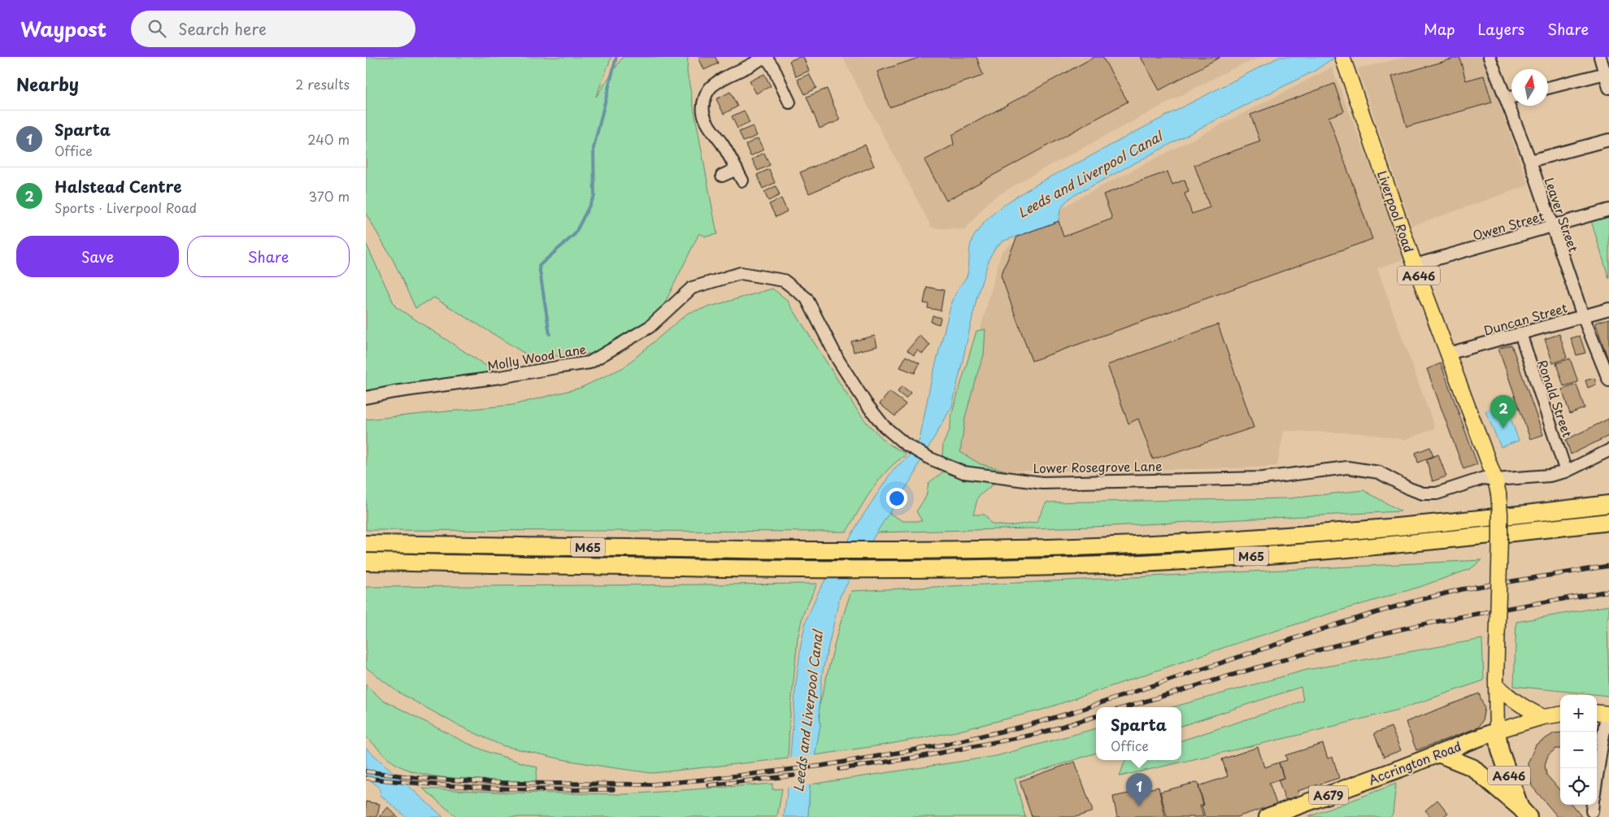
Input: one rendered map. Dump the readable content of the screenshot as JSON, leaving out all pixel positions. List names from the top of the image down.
{
  "streets": {
    "highway": [
      "A646",
      "M65",
      "Accrington Road",
      "A679"
    ],
    "main road": ["Liverpool Road"],
    "street": [
      "Leaver Street",
      "Owen Street",
      "Duncan Street",
      "Molly Wood Lane",
      "Ronald Street",
      "Lower Rosegrove Lane"
    ]
  },
  "crossings": [
    ["Liverpool Road", "Owen Street"],
    ["Liverpool Road", "A646"],
    ["Liverpool Road", "Duncan Street"],
    ["Liverpool Road", "Lower Rosegrove Lane"],
    ["Leaver Street", "Owen Street"],
    ["Leaver Street", "Duncan Street"],
    ["A646", "Lower Rosegrove Lane"],
    ["A646", "Accrington Road"],
    ["Duncan Street", "Ronald Street"],
    ["Molly Wood Lane", "Lower Rosegrove Lane"],
    ["Ronald Street", "Lower Rosegrove Lane"]
  ],
  "water": ["Leeds and Liverpool Canal"],
  "north": "top",
  "page": {
    "header": "Waypost",
    "search": "Search here",
    "nav": ["Map", "Layers", "Share"],
    "heading": ["Nearby", "2 results"],
    "list": [
      {
        "mark": "1",
        "name": "Sparta",
        "note": "Office",
        "value": "240 m"
      },
      {
        "mark": "2",
        "name": "Halstead Centre",
        "note": "Sports · Liverpool Road",
        "value": "370 m"
      }
    ],
    "buttons": ["Save", "Share"],
    "pins": ["2", "1"],
    "map_buttons": ["+", "−"],
    "popup": ["Sparta", "Office"]
  }
}
